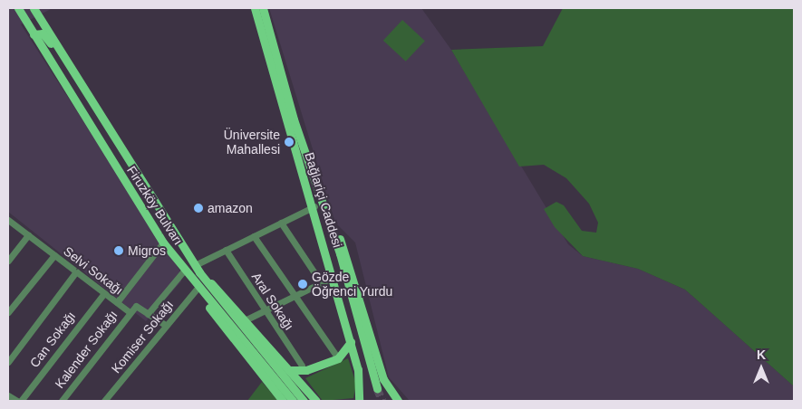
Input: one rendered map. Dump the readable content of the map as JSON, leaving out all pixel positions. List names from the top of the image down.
{
  "streets": {
    "main road": ["Bağlariçi Caddesi", "Firuzköy Bulvarı"],
    "street": [
      "Selvi Sokağı",
      "Aral Sokağı",
      "Komiser Sokağı",
      "Can Sokağı",
      "Kalender Sokağı"
    ]
  },
  "crossings": [
    ["Firuzköy Bulvarı", "Komiser Sokağı"],
    ["Selvi Sokağı", "Komiser Sokağı"],
    ["Selvi Sokağı", "Can Sokağı"],
    ["Selvi Sokağı", "Kalender Sokağı"]
  ],
  "places": [
    "Üniversite Mahallesi",
    "amazon",
    "Migros",
    "Gözde Öğrenci Yurdu"
  ],
  "north": "top"
}
